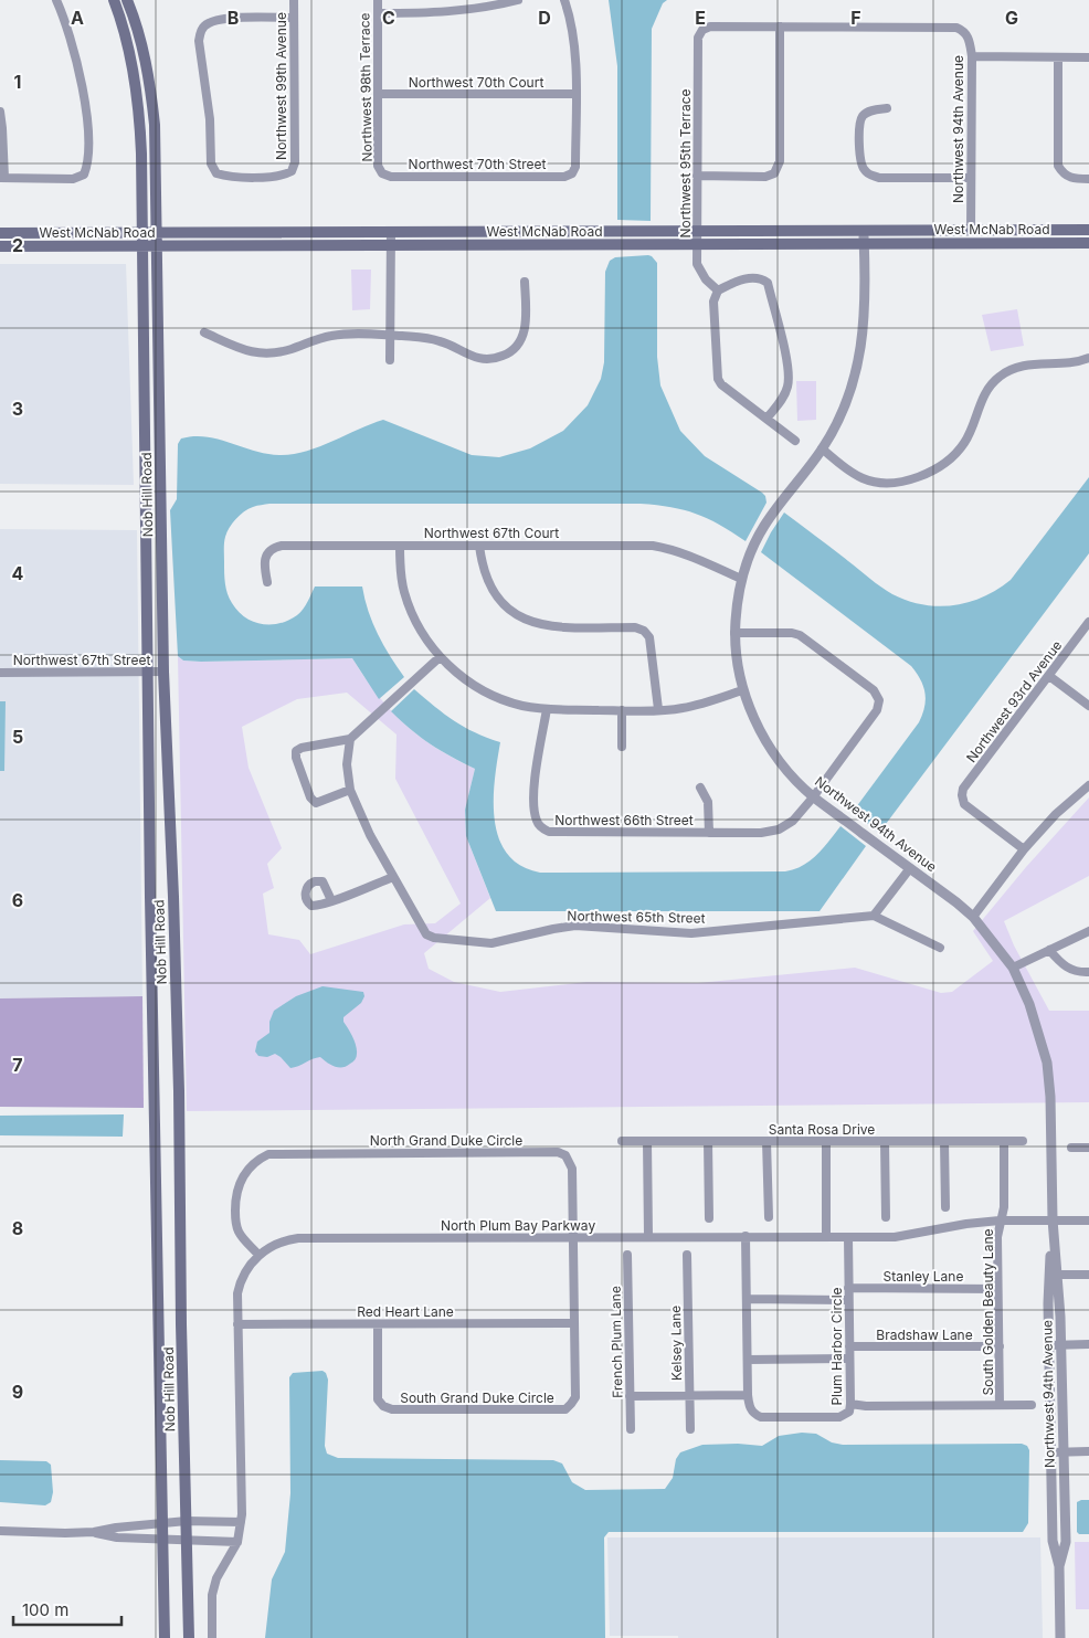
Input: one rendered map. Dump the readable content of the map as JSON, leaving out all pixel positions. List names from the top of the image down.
{
  "streets": {
    "main road": ["West McNab Road", "Nob Hill Road"],
    "street": [
      "Northwest 70th Court",
      "Northwest 99th Avenue",
      "Northwest 98th Terrace",
      "Northwest 94th Avenue",
      "Northwest 70th Street",
      "Northwest 95th Terrace",
      "Northwest 67th Court",
      "Northwest 67th Street",
      "Northwest 93rd Avenue",
      "Northwest 66th Street",
      "Northwest 65th Street",
      "Santa Rosa Drive",
      "North Grand Duke Circle",
      "North Plum Bay Parkway",
      "Stanley Lane",
      "Red Heart Lane",
      "South Golden Beauty Lane",
      "Bradshaw Lane",
      "French Plum Lane",
      "Kelsey Lane",
      "Plum Harbor Circle",
      "South Grand Duke Circle"
    ]
  },
  "crossings": [
    ["Northwest 70th Court", "Northwest 98th Terrace"],
    ["Northwest 70th Court", "Northwest 70th Street"],
    ["Northwest 98th Terrace", "Northwest 70th Street"],
    ["Northwest 94th Avenue", "Northwest 95th Terrace"],
    ["Northwest 94th Avenue", "West McNab Road"],
    ["Northwest 94th Avenue", "Northwest 67th Court"],
    ["Northwest 94th Avenue", "Northwest 66th Street"],
    ["Northwest 94th Avenue", "North Plum Bay Parkway"],
    ["Northwest 95th Terrace", "West McNab Road"],
    ["West McNab Road", "Nob Hill Road"],
    ["Nob Hill Road", "Northwest 67th Street"],
    ["Santa Rosa Drive", "South Golden Beauty Lane"],
    ["North Grand Duke Circle", "North Plum Bay Parkway"],
    ["North Grand Duke Circle", "Red Heart Lane"],
    ["North Grand Duke Circle", "South Grand Duke Circle"],
    ["North Plum Bay Parkway", "Red Heart Lane"],
    ["North Plum Bay Parkway", "South Golden Beauty Lane"],
    ["North Plum Bay Parkway", "Plum Harbor Circle"],
    ["Stanley Lane", "South Golden Beauty Lane"],
    ["Stanley Lane", "Plum Harbor Circle"],
    ["Red Heart Lane", "South Grand Duke Circle"],
    ["South Golden Beauty Lane", "Bradshaw Lane"],
    ["Bradshaw Lane", "Plum Harbor Circle"]
  ],
  "scale_bar": "100 m",
  "grid": {
    "columns": [
      "A",
      "B",
      "C",
      "D",
      "E",
      "F",
      "G"
    ],
    "rows": [
      "1",
      "2",
      "3",
      "4",
      "5",
      "6",
      "7",
      "8",
      "9"
    ]
  }
}
